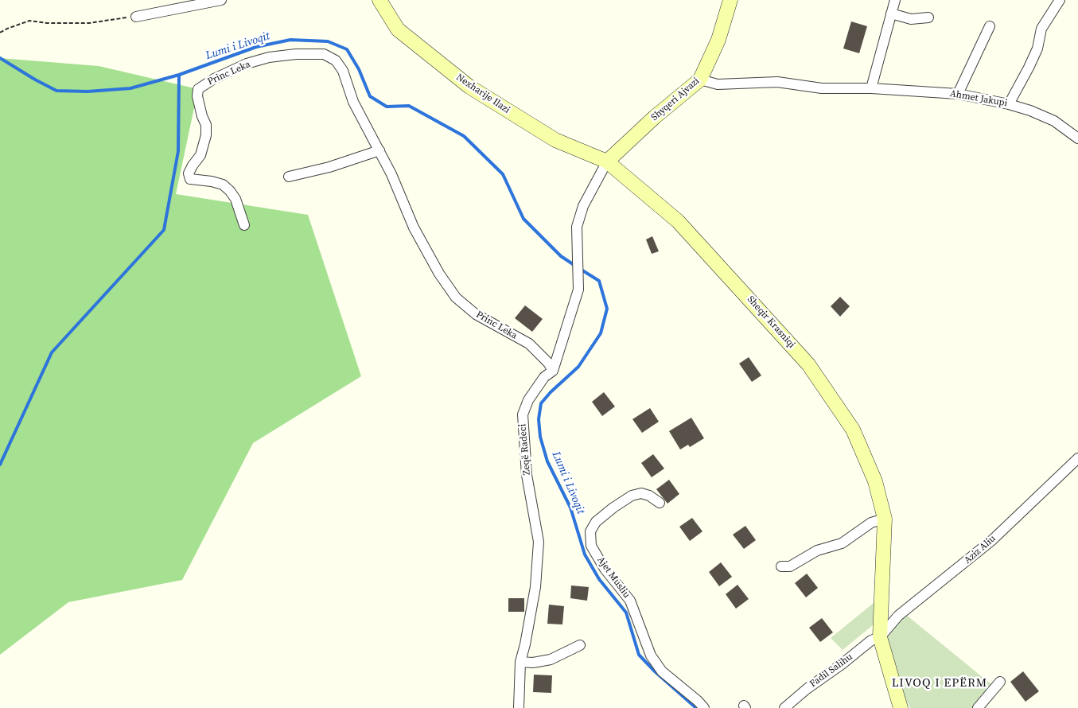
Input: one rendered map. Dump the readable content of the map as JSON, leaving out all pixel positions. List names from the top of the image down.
{
  "streets": {
    "street": [
      "Princ Leka",
      "Nexharije Ilazi",
      "Ahmet Jakupi",
      "Shyqeri Ajvazi",
      "Sheqir Krasniqi",
      "Zeqë Radeci",
      "Aziz Aliu",
      "Ajet Musliu",
      "Fadil Salihu"
    ]
  },
  "crossings": [
    ["Princ Leka", "Zeqë Radeci"],
    ["Nexharije Ilazi", "Shyqeri Ajvazi"],
    ["Nexharije Ilazi", "Sheqir Krasniqi"],
    ["Nexharije Ilazi", "Zeqë Radeci"],
    ["Ahmet Jakupi", "Shyqeri Ajvazi"],
    ["Shyqeri Ajvazi", "Sheqir Krasniqi"],
    ["Shyqeri Ajvazi", "Zeqë Radeci"],
    ["Sheqir Krasniqi", "Zeqë Radeci"],
    ["Sheqir Krasniqi", "Aziz Aliu"],
    ["Sheqir Krasniqi", "Fadil Salihu"],
    ["Aziz Aliu", "Fadil Salihu"]
  ],
  "districts": ["LIVOQ I EPËRM"],
  "water": ["Lumi i Livoqit"]
}
